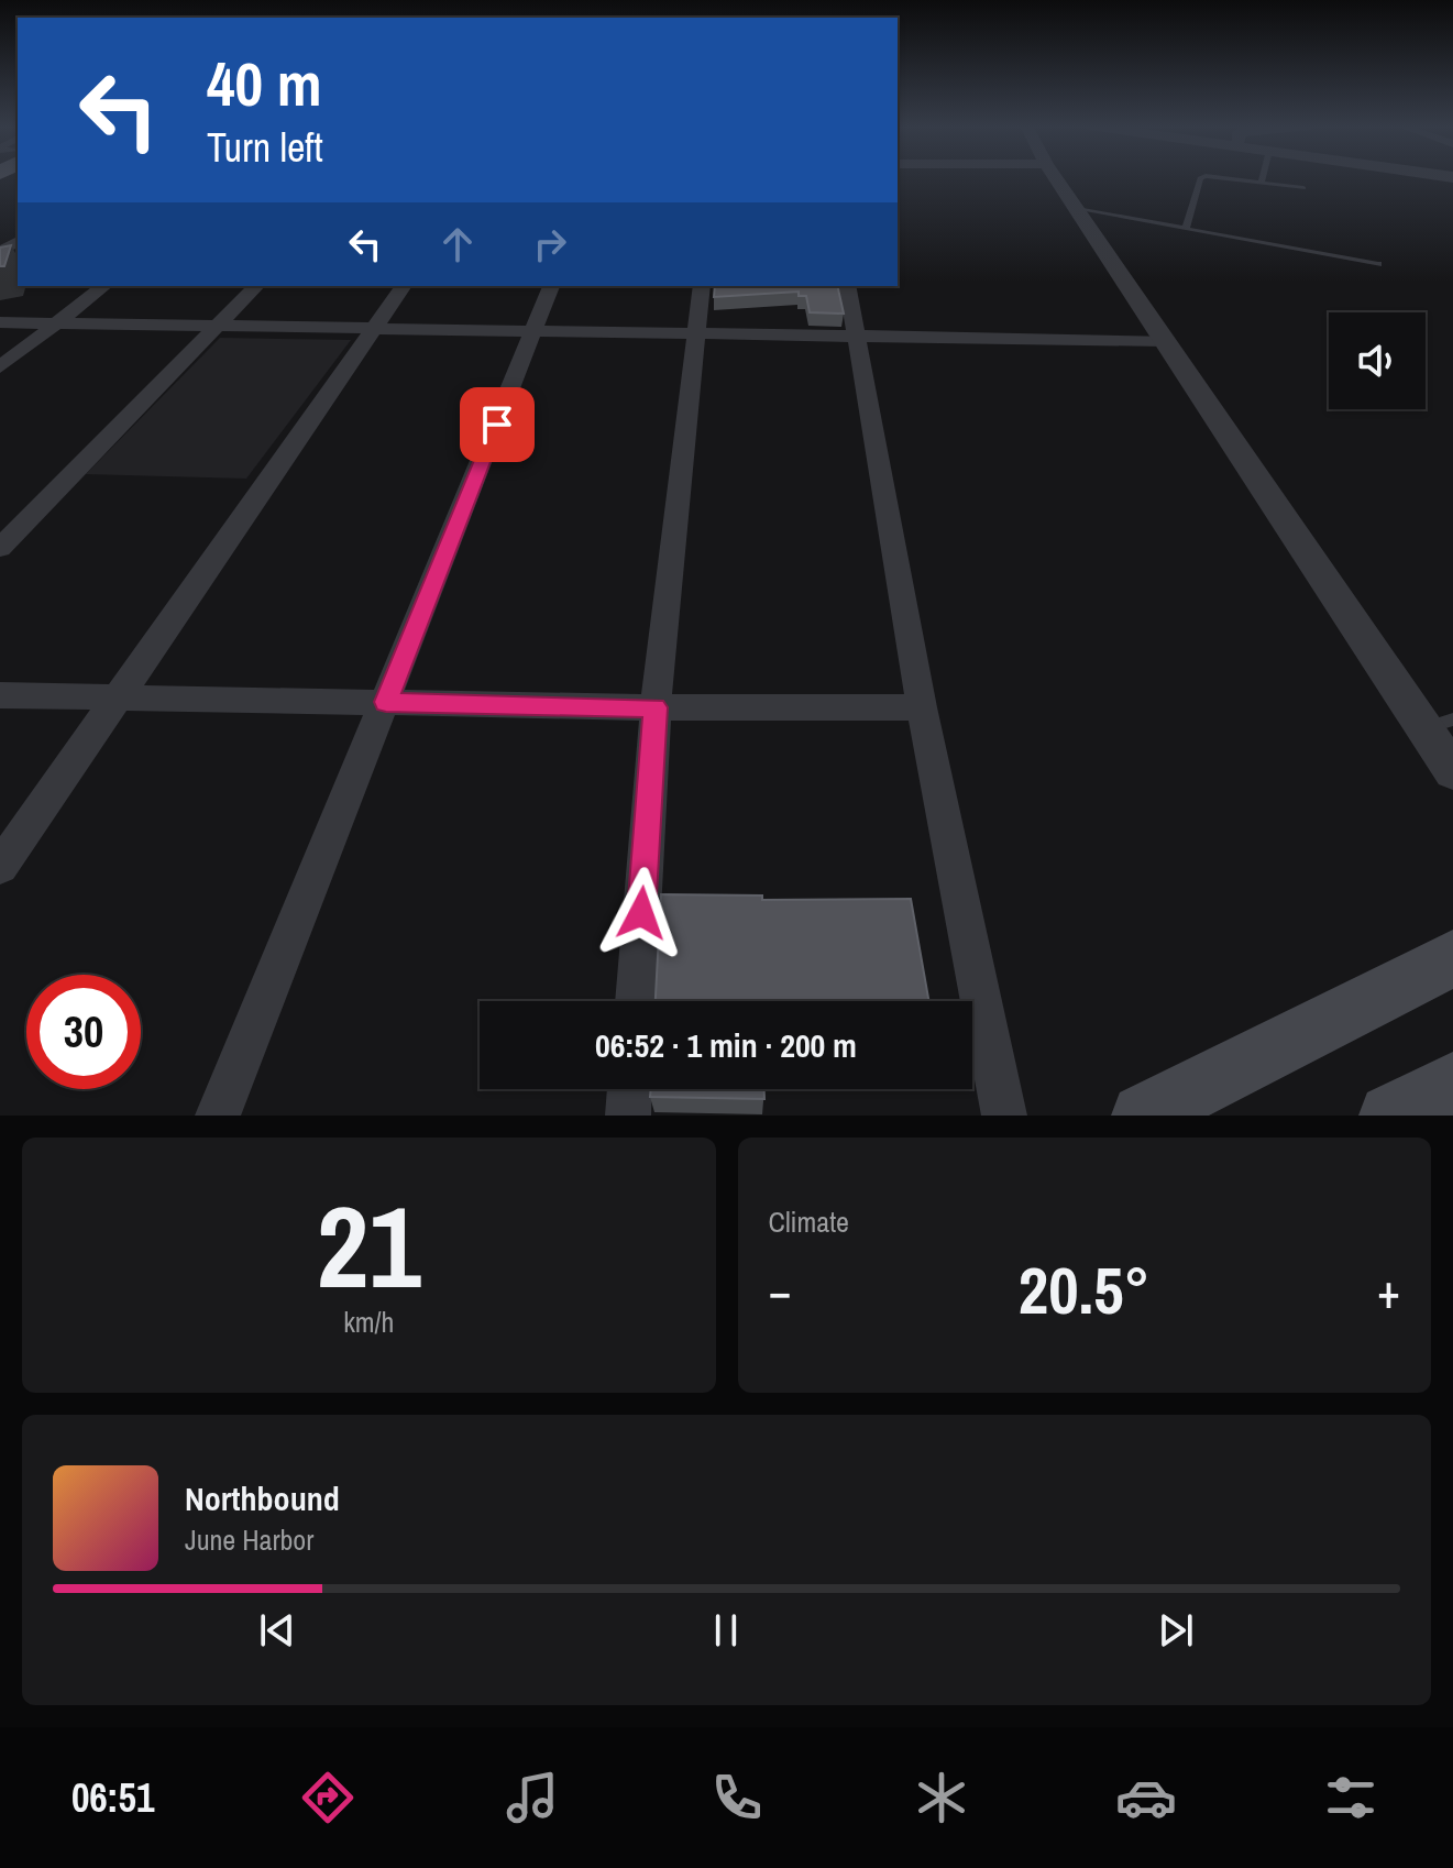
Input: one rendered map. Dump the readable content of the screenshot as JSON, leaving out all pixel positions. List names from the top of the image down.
{
  "page": {
    "turn": ["40 m", "Turn left"],
    "limit": "30",
    "trip": "06:52 · 1 min · 200 m",
    "tile": [
      ["21", "km/h"],
      "Climate"
    ],
    "heat": ["−", "20.5°", "+"],
    "song": ["Northbound", "June Harbor"],
    "tabs": "06:51"
  }
}
